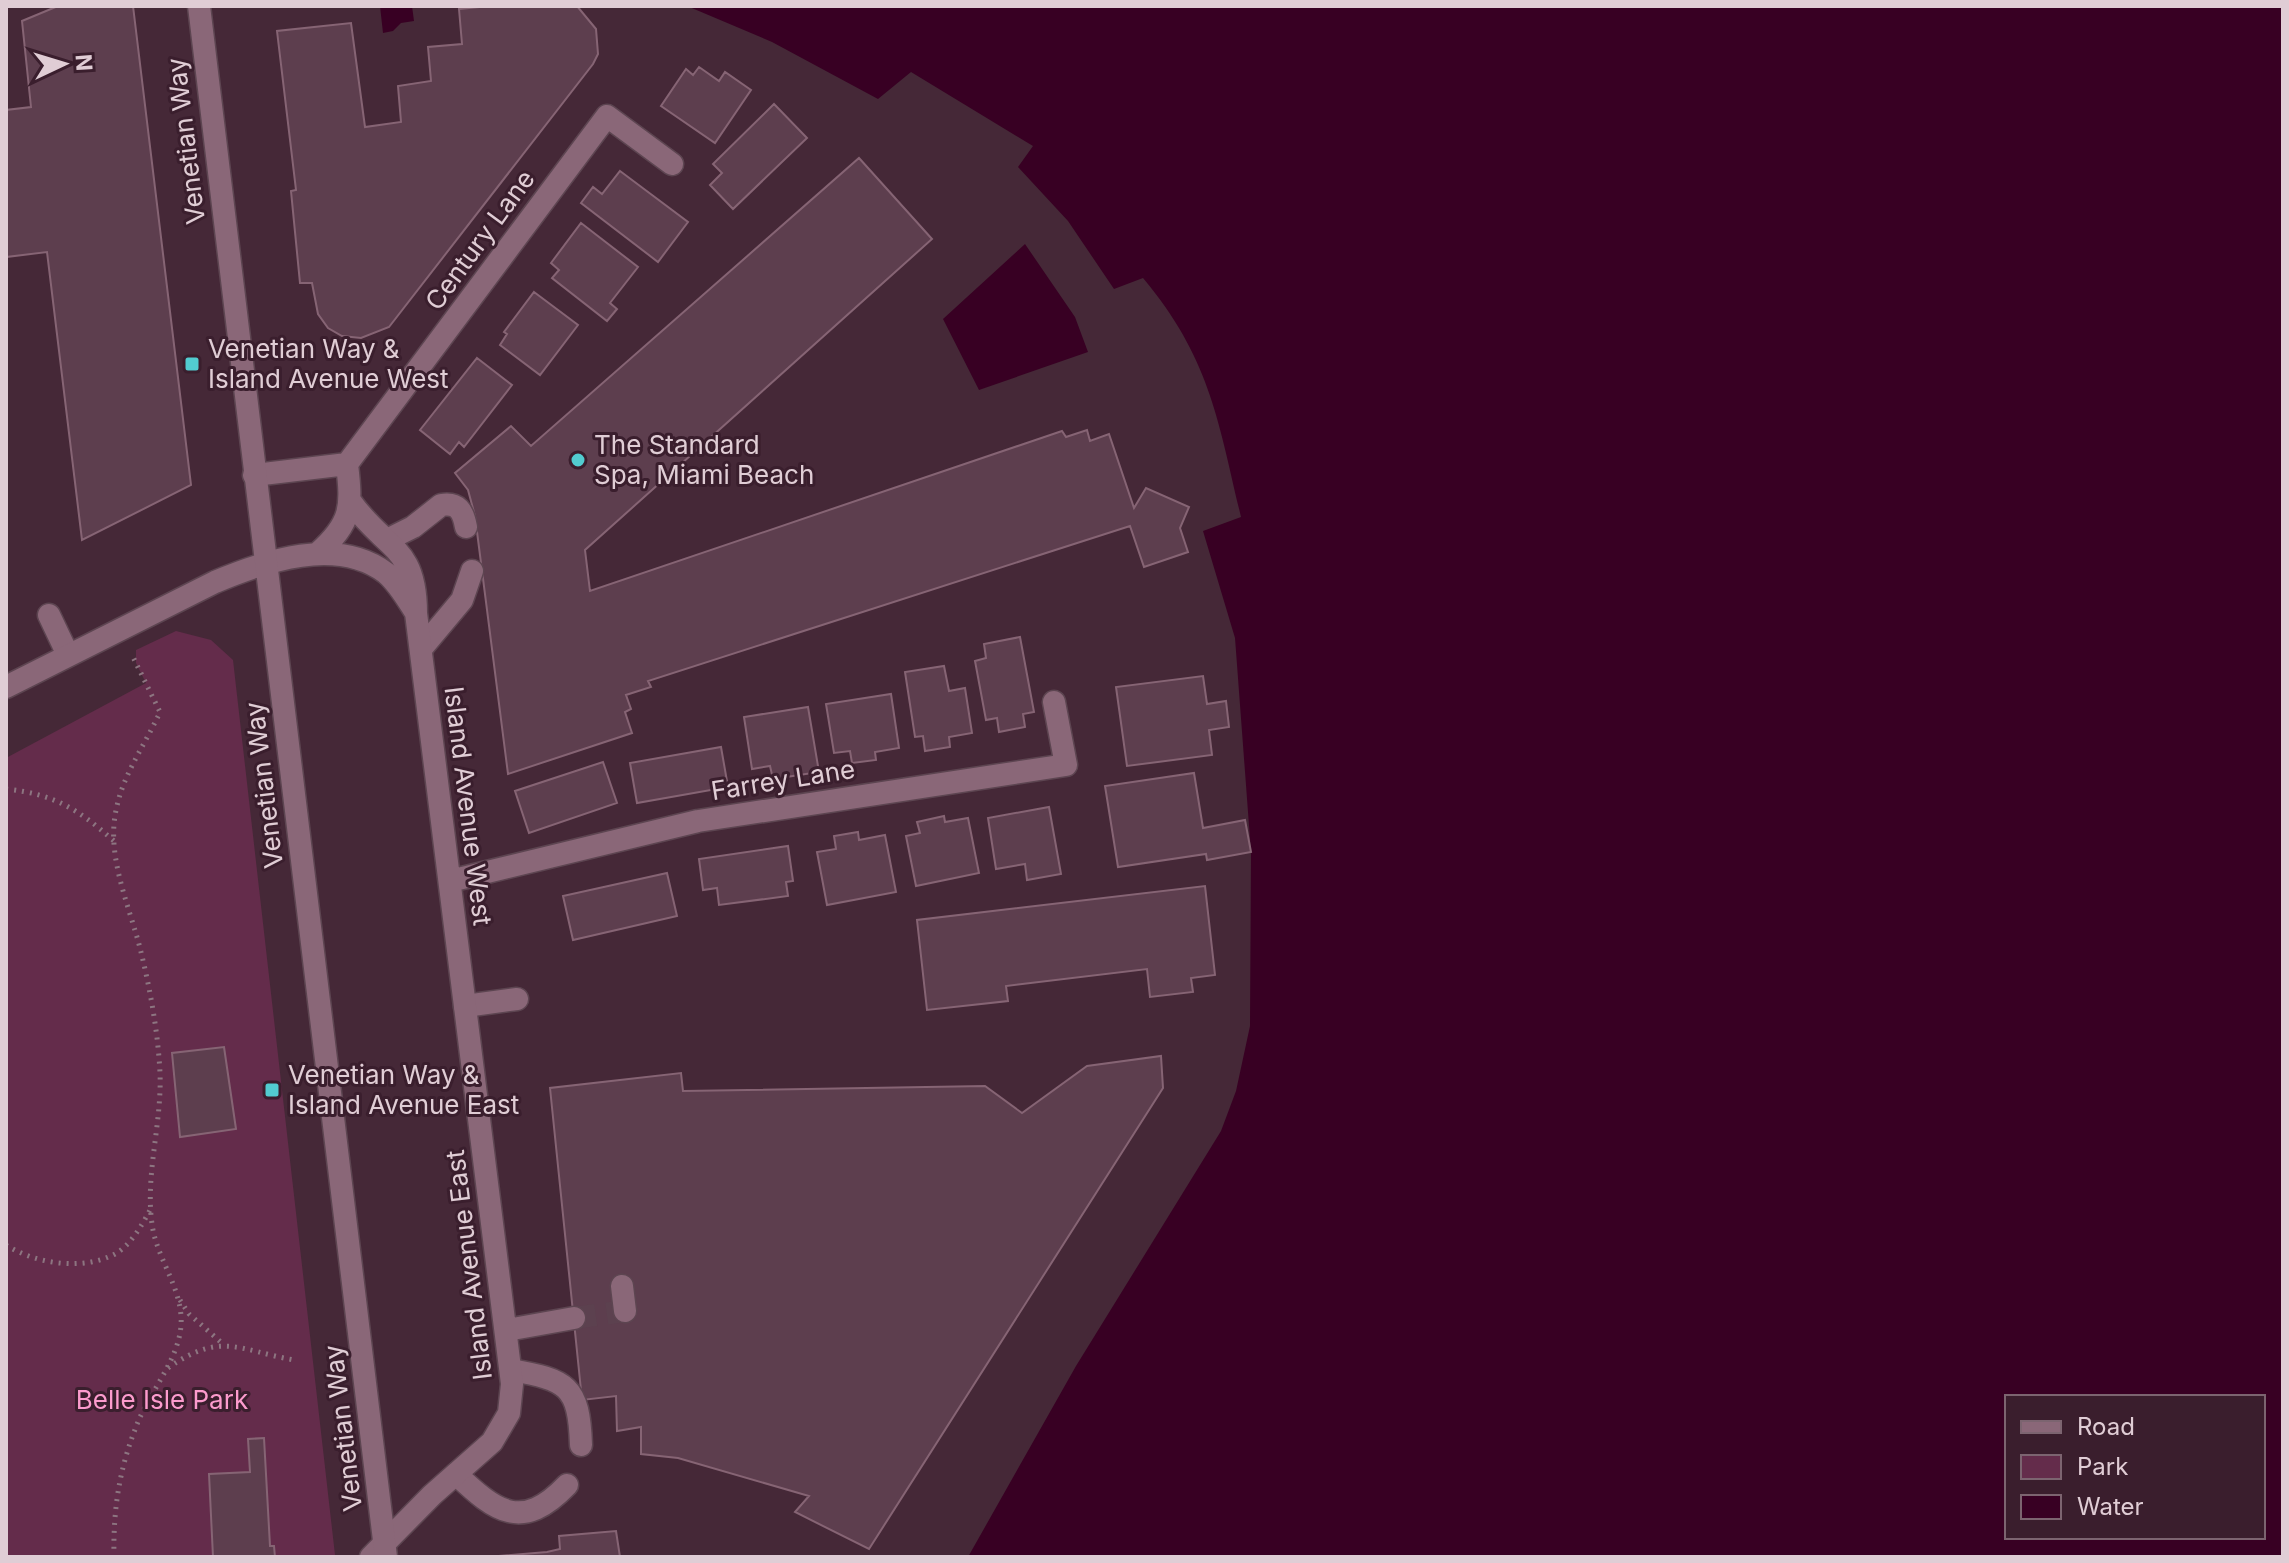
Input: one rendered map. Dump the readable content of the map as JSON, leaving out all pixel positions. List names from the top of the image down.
{
  "streets": {
    "street": [
      "Venetian Way",
      "Century Lane",
      "Farrey Lane",
      "Island Avenue West",
      "Island Avenue East"
    ]
  },
  "crossings": [
    ["Venetian Way", "Island Avenue West"],
    ["Venetian Way", "Island Avenue East"],
    ["Farrey Lane", "Island Avenue West"],
    ["Island Avenue West", "Island Avenue East"]
  ],
  "parks": ["Belle Isle Park"],
  "places": {
    "transit": ["Venetian Way & Island Avenue West", "Venetian Way & Island Avenue East"],
    "other": ["The Standard Spa, Miami Beach"]
  },
  "legend": ["Road", "Park", "Water"],
  "north": "right"
}
